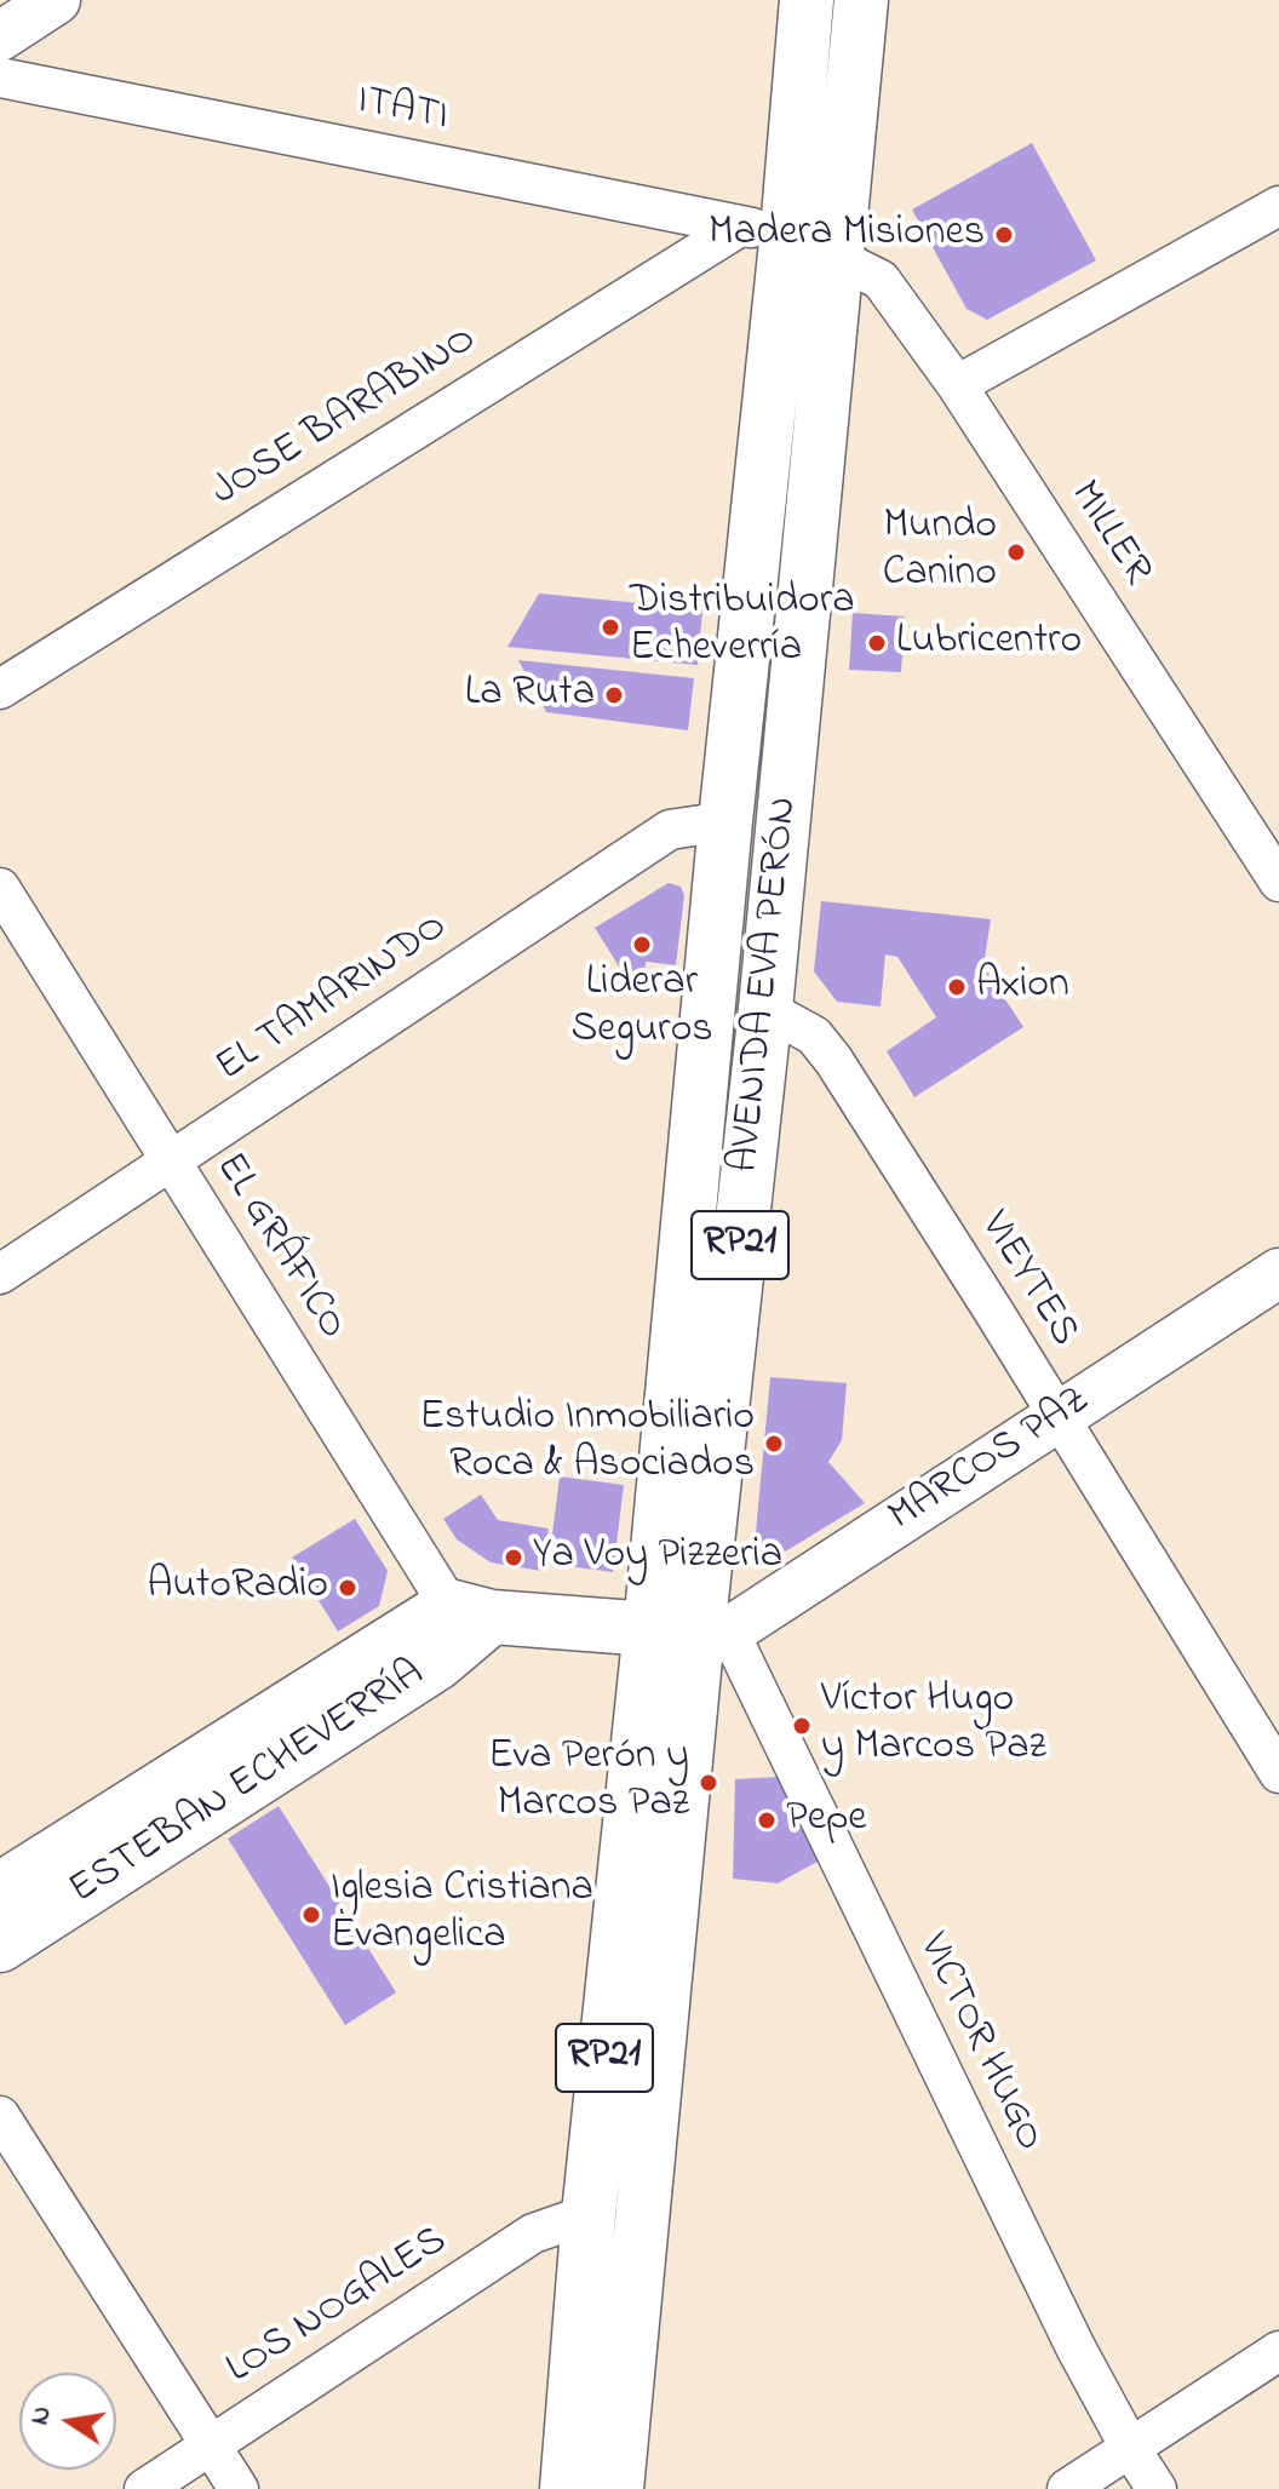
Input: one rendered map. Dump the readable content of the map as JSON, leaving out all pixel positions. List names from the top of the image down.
{
  "streets": {
    "main road": ["AVENIDA EVA PERÓN", "RP21", "ESTEBAN ECHEVERRÍA"],
    "street": [
      "ITATI",
      "JOSE BARABINO",
      "MILLER",
      "EL TAMARINDO",
      "EL GRÁFICO",
      "VIEYTES",
      "MARCOS PAZ",
      "VICTOR HUGO",
      "LOS NOGALES"
    ]
  },
  "crossings": [
    ["ITATI", "JOSE BARABINO"],
    ["ITATI", "AVENIDA EVA PERÓN"],
    ["JOSE BARABINO", "AVENIDA EVA PERÓN"],
    ["MILLER", "AVENIDA EVA PERÓN"],
    ["AVENIDA EVA PERÓN", "EL TAMARINDO"],
    ["AVENIDA EVA PERÓN", "VIEYTES"],
    ["AVENIDA EVA PERÓN", "MARCOS PAZ"],
    ["AVENIDA EVA PERÓN", "VICTOR HUGO"],
    ["AVENIDA EVA PERÓN", "LOS NOGALES"],
    ["EL TAMARINDO", "EL GRÁFICO"],
    ["EL GRÁFICO", "ESTEBAN ECHEVERRÍA"],
    ["VIEYTES", "MARCOS PAZ"],
    ["MARCOS PAZ", "VICTOR HUGO"]
  ],
  "places": [
    "Madera Misiones",
    "Mundo Canino",
    "Distribuidora Echeverría",
    "Lubricentro",
    "La Ruta",
    "Liderar Seguros",
    "Axion",
    "Estudio Inmobiliario Roca & Asociados",
    "Ya Voy Pizzeria",
    "AutoRadio",
    "Víctor Hugo y Marcos Paz",
    "Eva Perón y Marcos Paz",
    "Pepe",
    "Iglesia Cristiana Evangelica"
  ],
  "north": "left"
}
